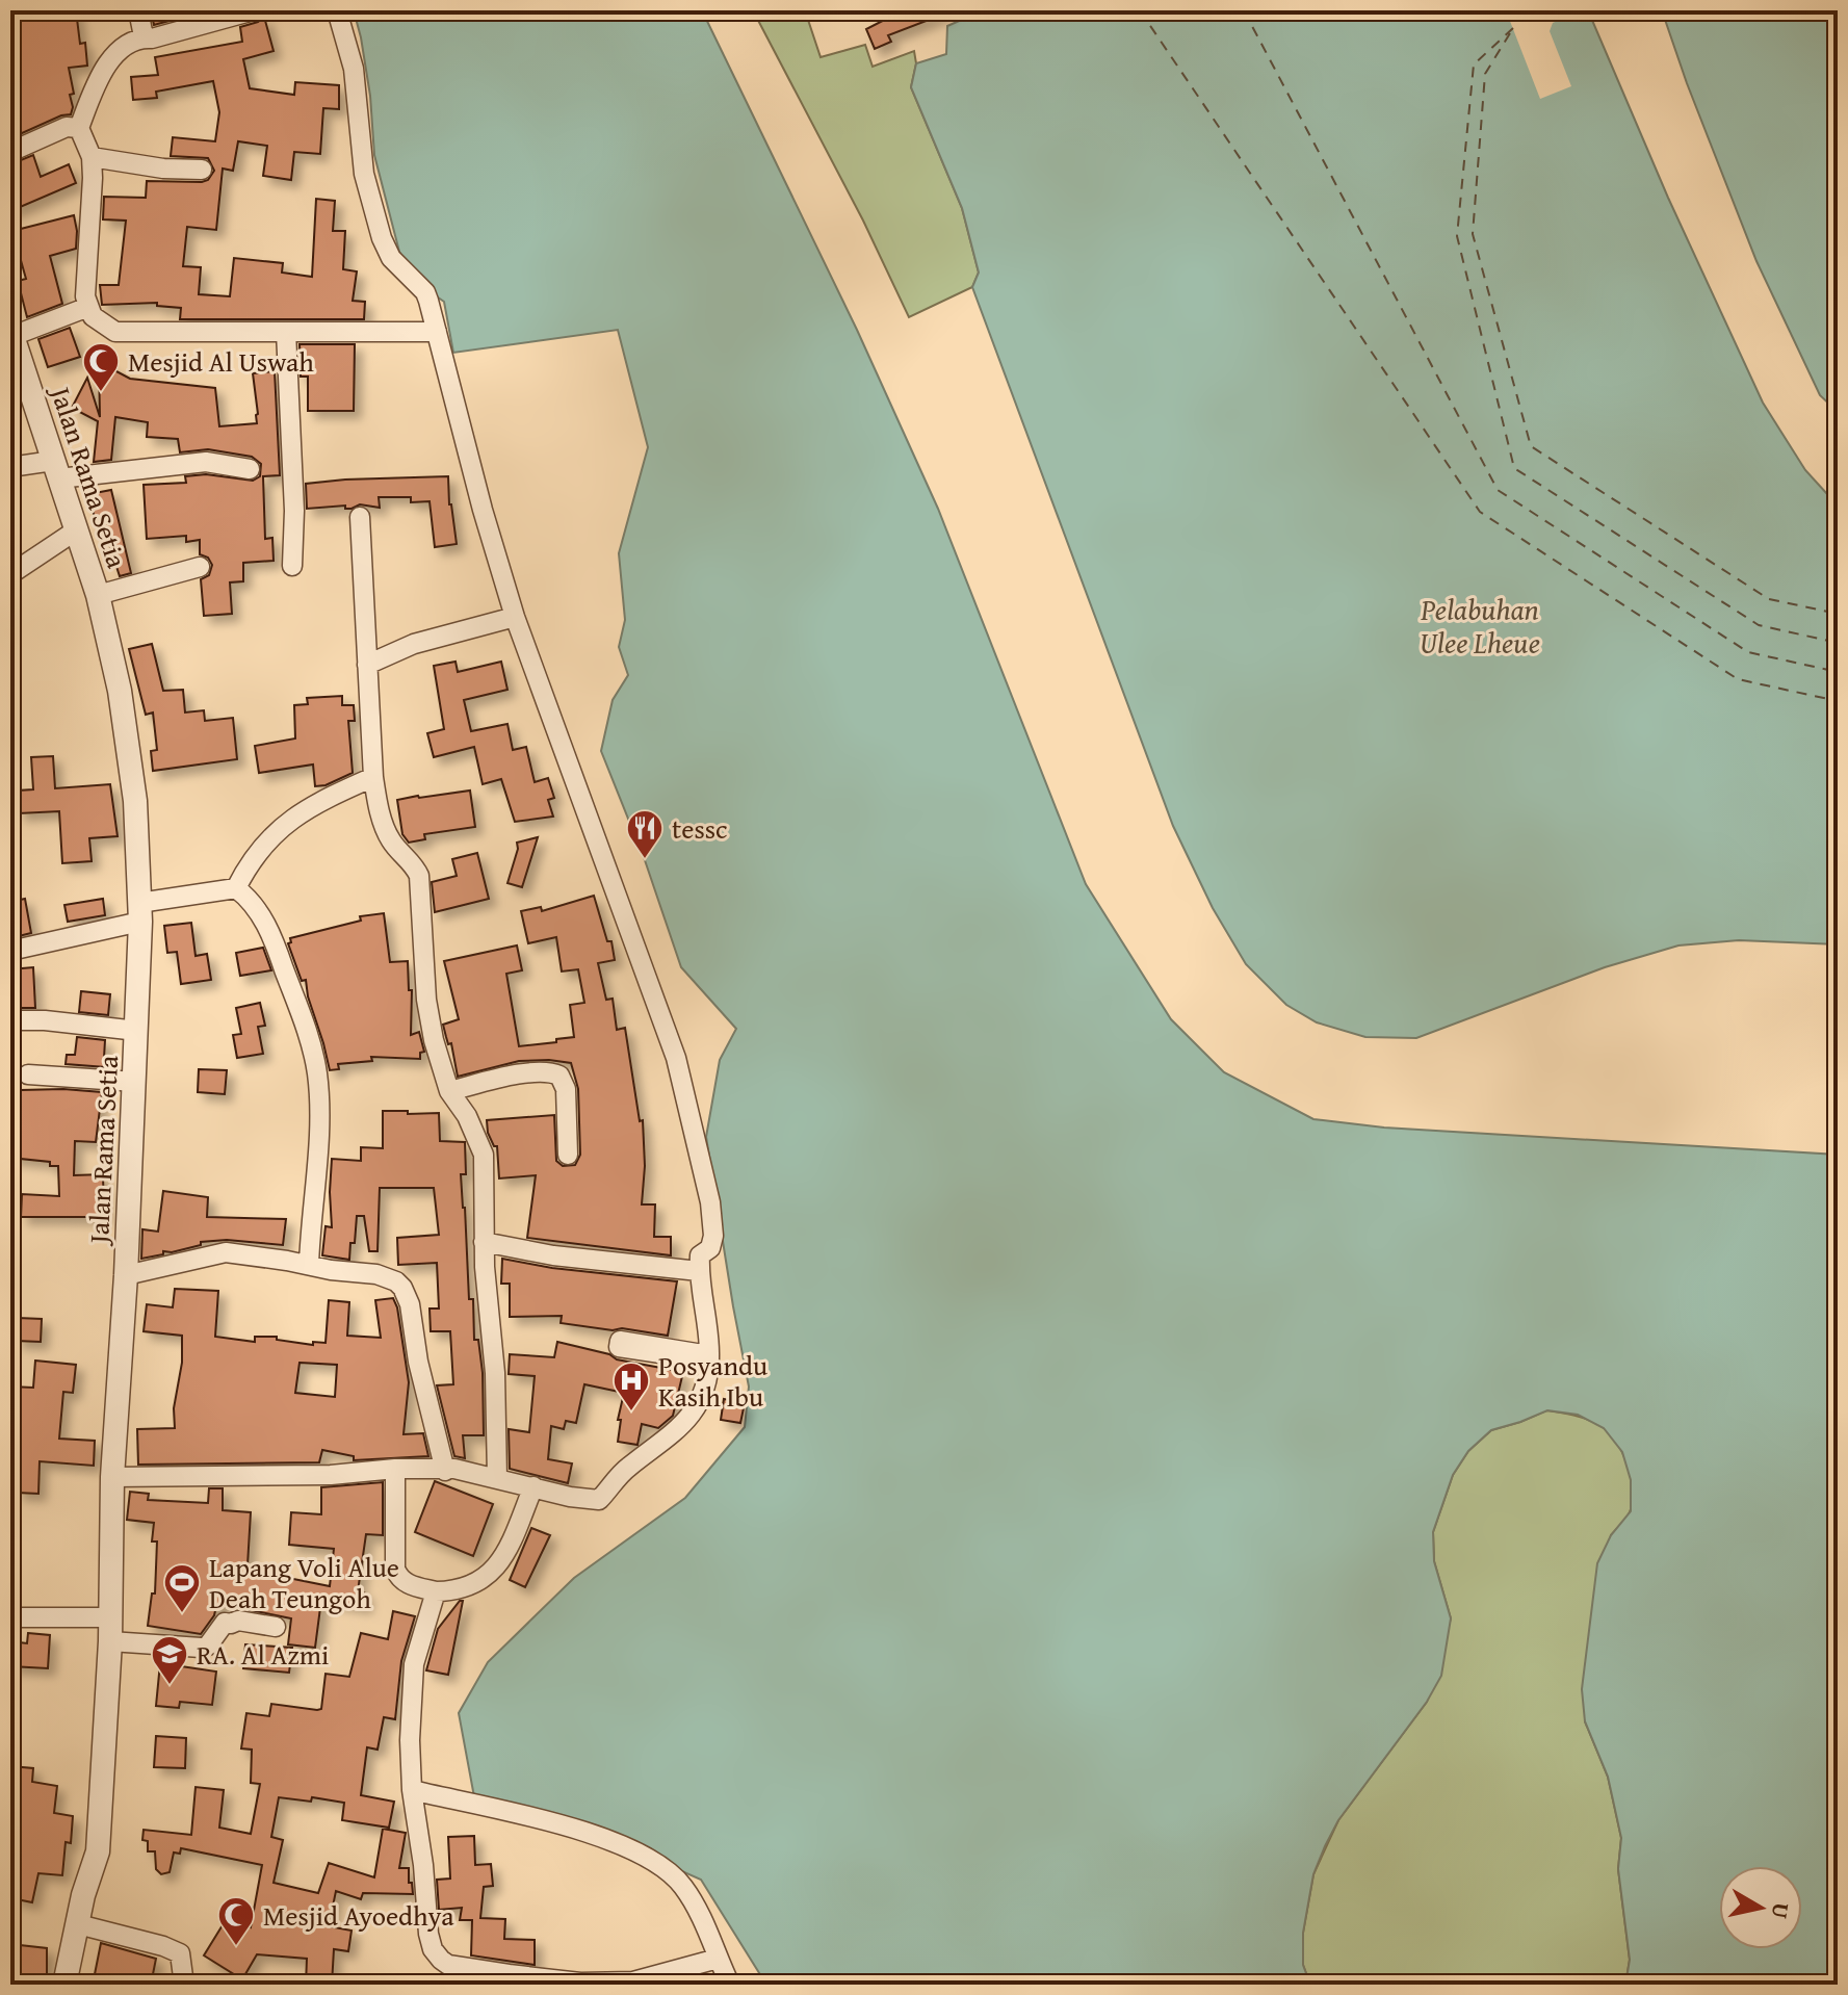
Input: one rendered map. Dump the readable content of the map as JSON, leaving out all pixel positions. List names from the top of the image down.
{
  "streets": {
    "street": ["Jalan Rama Setia"]
  },
  "water": ["Pelabuhan Ulee Lheue"],
  "places": {
    "mosque": ["Mesjid Al Uswah", "Mesjid Ayoedhya"],
    "restaurant": ["tessc"],
    "hospital": ["Posyandu Kasih Ibu"],
    "sports": ["Lapang Voli Alue Deah Teungoh"],
    "school or university": ["RA. Al Azmi"]
  },
  "north": "right"
}
